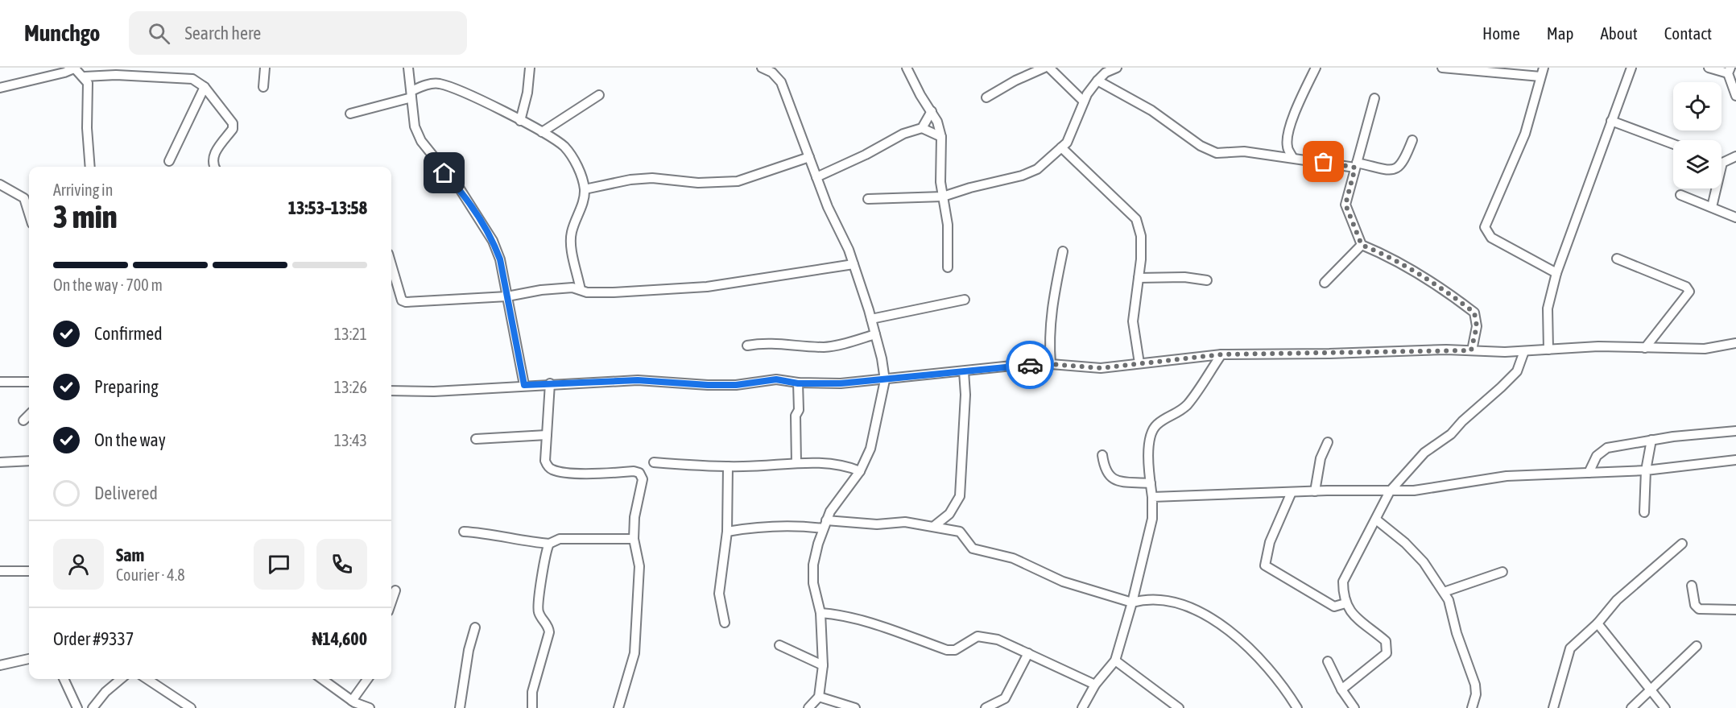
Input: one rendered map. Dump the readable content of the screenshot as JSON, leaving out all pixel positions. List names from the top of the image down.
{
  "page": {
    "header": "Munchgo",
    "search": "Search here",
    "nav": [
      "Home",
      "Map",
      "About",
      "Contact"
    ],
    "heading": ["3 min", "Arriving in", "13:53–13:58"],
    "panel": [
      "Sam",
      "Courier · 4.8",
      "Order #9337",
      "₦14,600"
    ],
    "bar": "On the way · 700 m",
    "list": [
      ["Confirmed", "13:21"],
      ["Preparing", "13:26"],
      ["On the way", "13:43"],
      "Delivered"
    ]
  }
}
